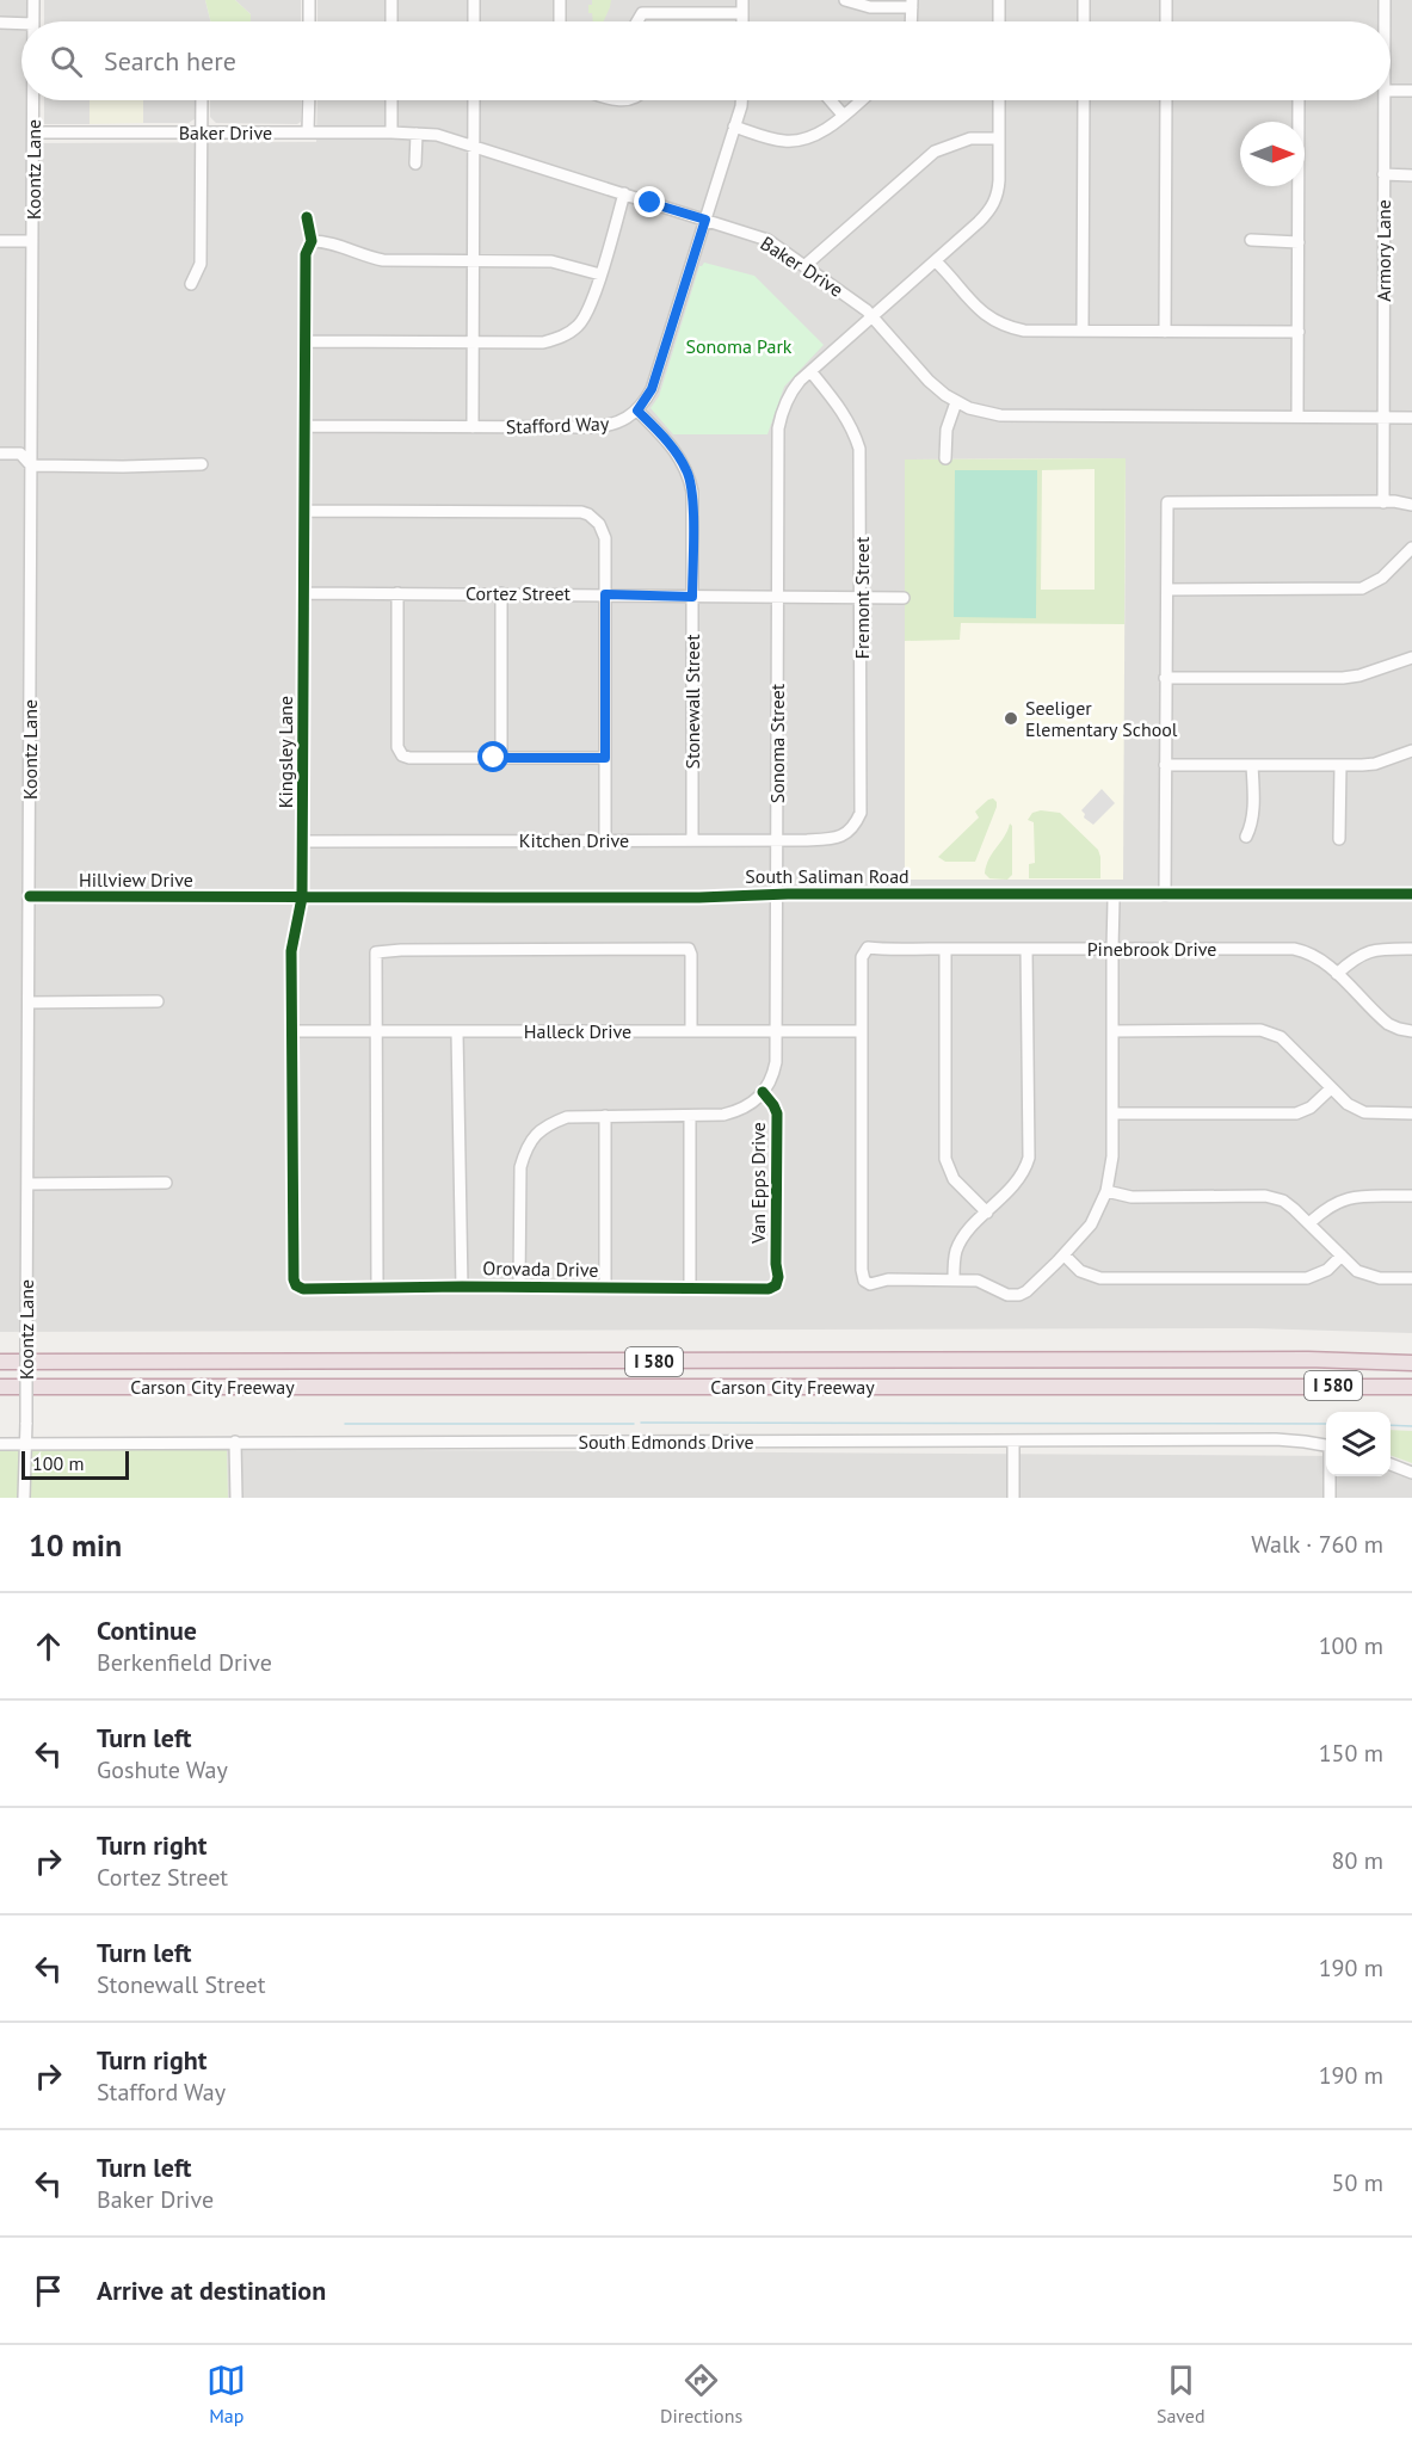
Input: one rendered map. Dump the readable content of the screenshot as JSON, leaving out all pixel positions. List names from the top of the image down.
{
  "streets": {
    "highway": ["I 580", "Carson City Freeway"],
    "street": [
      "Baker Drive",
      "Koontz Lane",
      "Armory Lane",
      "Stafford Way",
      "Cortez Street",
      "Fremont Street",
      "Stonewall Street",
      "Sonoma Street",
      "Kingsley Lane",
      "Kitchen Drive",
      "South Saliman Road",
      "Hillview Drive",
      "Pinebrook Drive",
      "Halleck Drive",
      "Van Epps Drive",
      "Orovada Drive",
      "South Edmonds Drive"
    ]
  },
  "crossings": [
    ["Baker Drive", "Koontz Lane"],
    ["Baker Drive", "Armory Lane"],
    ["Baker Drive", "Stafford Way"],
    ["Baker Drive", "Sonoma Street"],
    ["Koontz Lane", "Hillview Drive"],
    ["Koontz Lane", "South Edmonds Drive"],
    ["Stafford Way", "Stonewall Street"],
    ["Stafford Way", "Kingsley Lane"],
    ["Cortez Street", "Fremont Street"],
    ["Cortez Street", "Stonewall Street"],
    ["Cortez Street", "Sonoma Street"],
    ["Cortez Street", "Kingsley Lane"],
    ["Fremont Street", "Sonoma Street"],
    ["Fremont Street", "Kitchen Drive"],
    ["Stonewall Street", "Kitchen Drive"],
    ["Sonoma Street", "Kitchen Drive"],
    ["Sonoma Street", "South Saliman Road"],
    ["Sonoma Street", "Halleck Drive"],
    ["Sonoma Street", "Van Epps Drive"],
    ["Kingsley Lane", "Kitchen Drive"],
    ["Kingsley Lane", "South Saliman Road"],
    ["Kingsley Lane", "Halleck Drive"],
    ["Kingsley Lane", "Orovada Drive"],
    ["South Saliman Road", "Hillview Drive"],
    ["Pinebrook Drive", "Halleck Drive"],
    ["Van Epps Drive", "Orovada Drive"],
    ["I 580", "Carson City Freeway"]
  ],
  "parks": ["Sonoma Park"],
  "places": ["Seeliger Elementary School"],
  "scale_bar": "100 m",
  "north": "right",
  "page": {
    "search": "Search here",
    "scale": "100 m",
    "heading": ["10 min", "Walk · 760 m"],
    "list": [
      ["Continue", "Berkenfield Drive", "100 m"],
      ["Turn left", "Goshute Way", "150 m"],
      ["Turn right", "Cortez Street", "80 m"],
      ["Turn left", "Stonewall Street", "190 m"],
      ["Turn right", "Stafford Way", "190 m"],
      ["Turn left", "Baker Drive", "50 m"],
      "Arrive at destination"
    ],
    "nav": ["Map", "Directions", "Saved"]
  }
}
